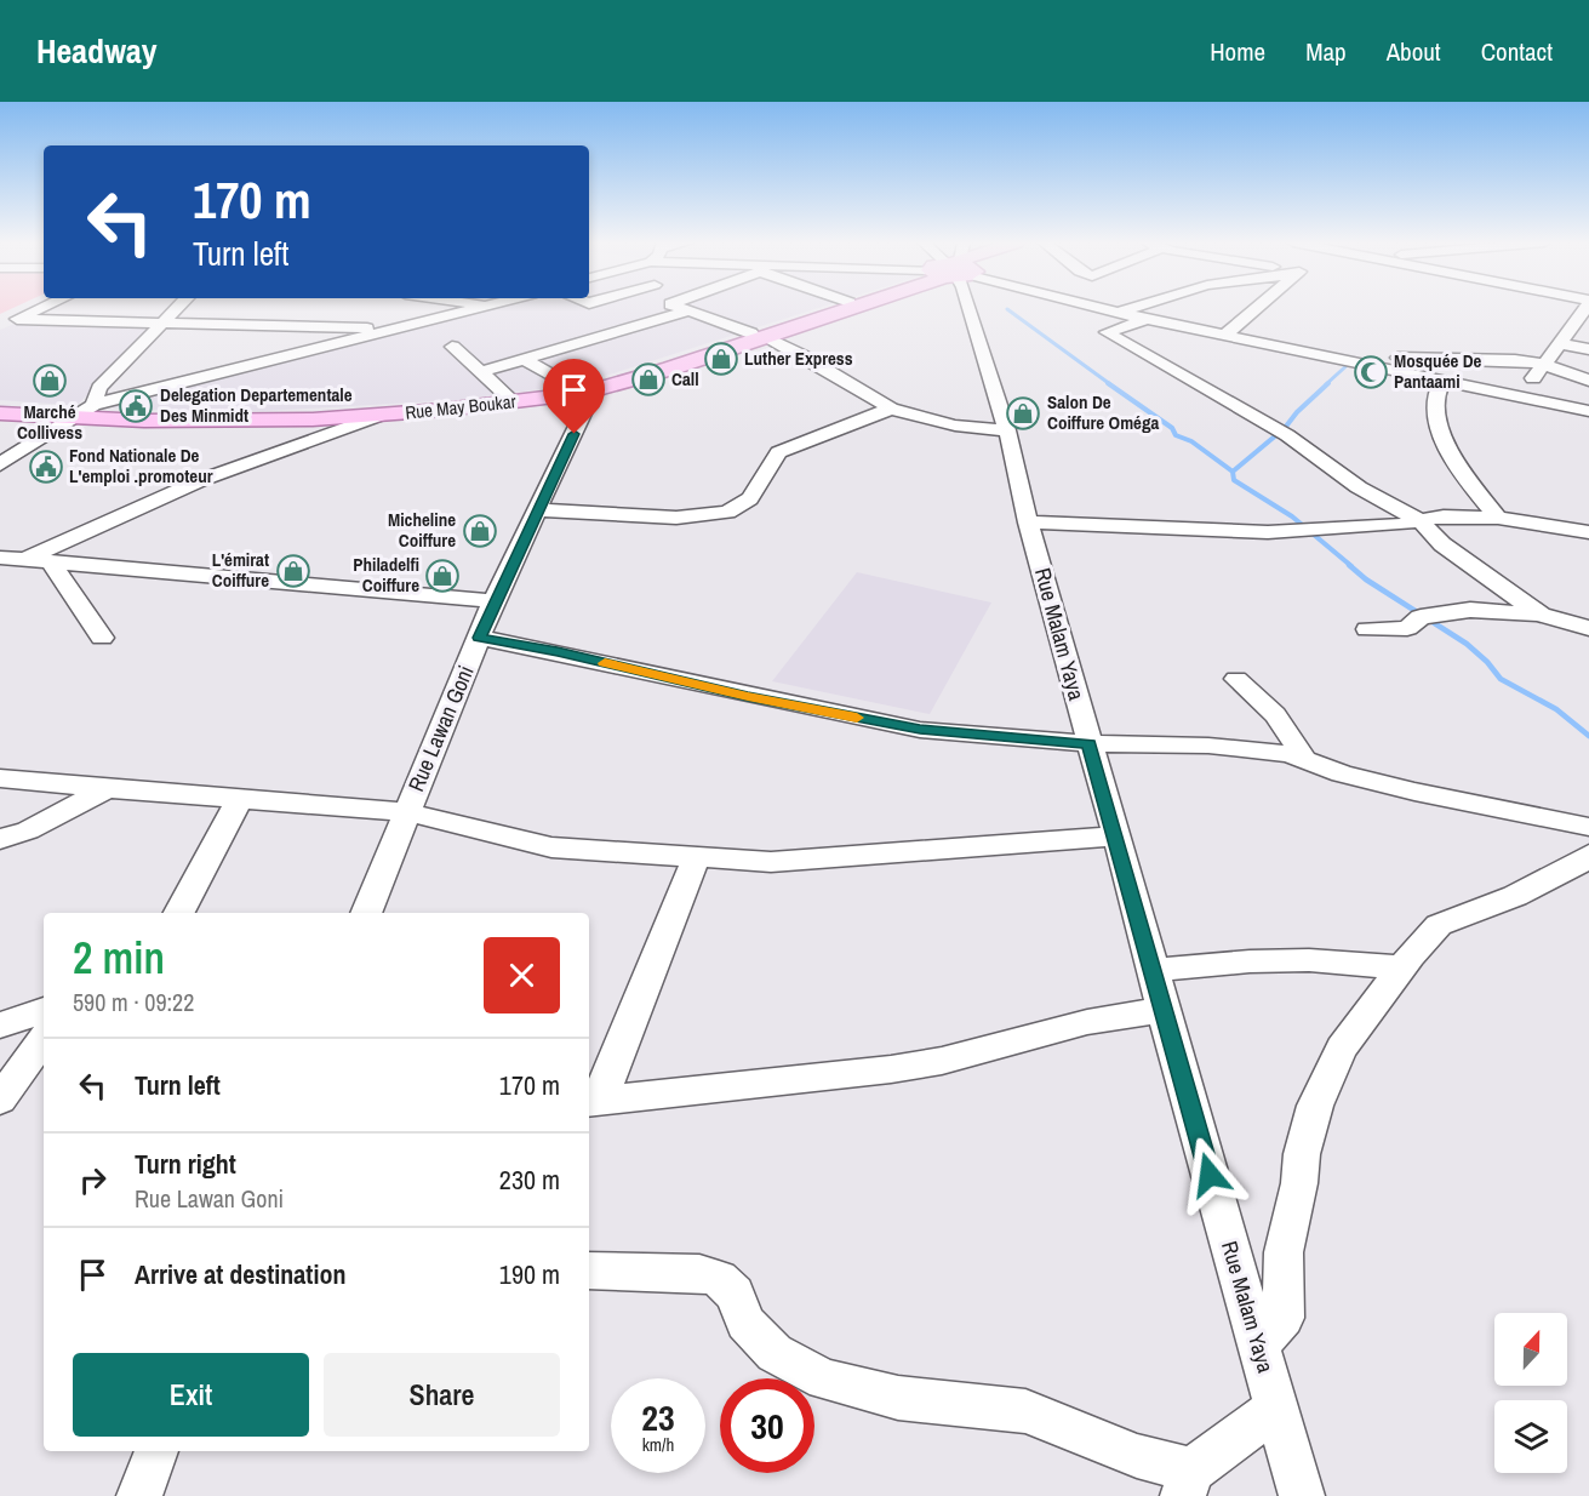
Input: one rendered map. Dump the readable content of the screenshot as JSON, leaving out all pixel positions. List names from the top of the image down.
{
  "streets": {
    "main road": ["Rue May Boukar"],
    "street": ["Rue Malam Yaya", "Rue Lawan Goni"]
  },
  "crossings": [
    ["Rue May Boukar", "Rue Lawan Goni"]
  ],
  "places": {
    "shop": [
      "Luther Express",
      "Call",
      "Marché Collivess",
      "Salon De Coiffure Oméga",
      "Micheline Coiffure",
      "L'émirat Coiffure",
      "Philadelfi Coiffure"
    ],
    "mosque": ["Mosquée De Pantaami"],
    "public building": ["Delegation Departementale Des Minmidt", "Fond Nationale De L'emploi .promoteur"]
  },
  "north": "top",
  "page": {
    "header": "Headway",
    "nav": [
      "Home",
      "Map",
      "About",
      "Contact"
    ],
    "turn": ["170 m", "Turn left"],
    "heading": ["2 min", "590 m · 09:22"],
    "list": [
      {
        "name": "Turn left",
        "value": "170 m"
      },
      {
        "name": "Turn right",
        "note": "Rue Lawan Goni",
        "value": "230 m"
      },
      {
        "name": "Arrive at destination",
        "value": "190 m"
      }
    ],
    "buttons": ["Exit", "Share"],
    "speed": "23 km/h",
    "limit": "30"
  }
}
